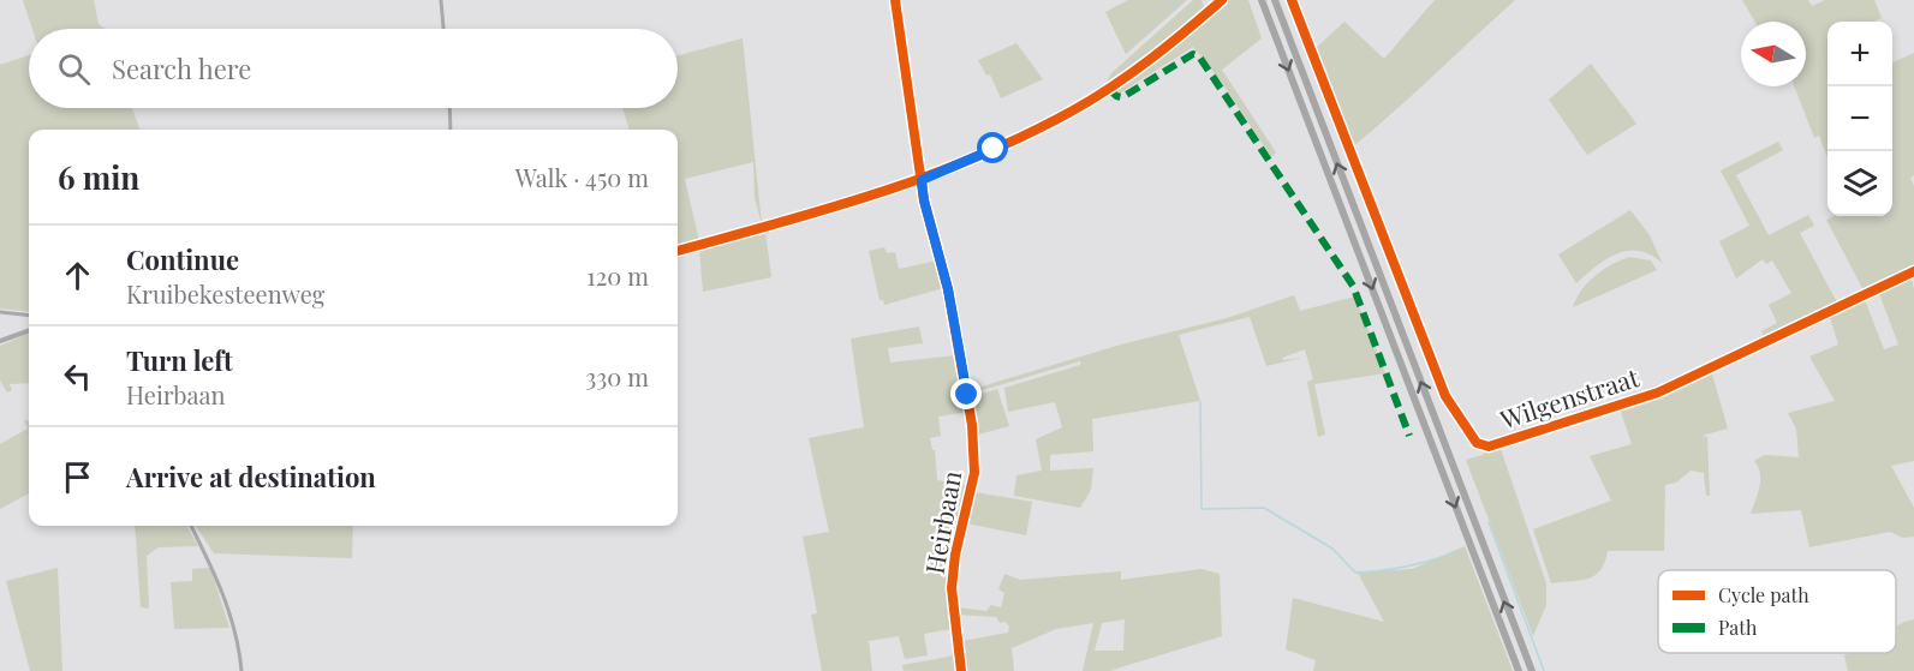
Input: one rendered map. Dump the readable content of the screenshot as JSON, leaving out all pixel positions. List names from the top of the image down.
{
  "streets": {
    "street": ["Wilgenstraat", "Heirbaan"]
  },
  "legend": ["Cycle path", "Path"],
  "north": "left",
  "page": {
    "map_buttons": ["+", "−"],
    "search": "Search here",
    "heading": ["6 min", "Walk · 450 m"],
    "list": [
      ["Continue", "Kruibekesteenweg", "120 m"],
      ["Turn left", "Heirbaan", "330 m"],
      "Arrive at destination"
    ]
  }
}
